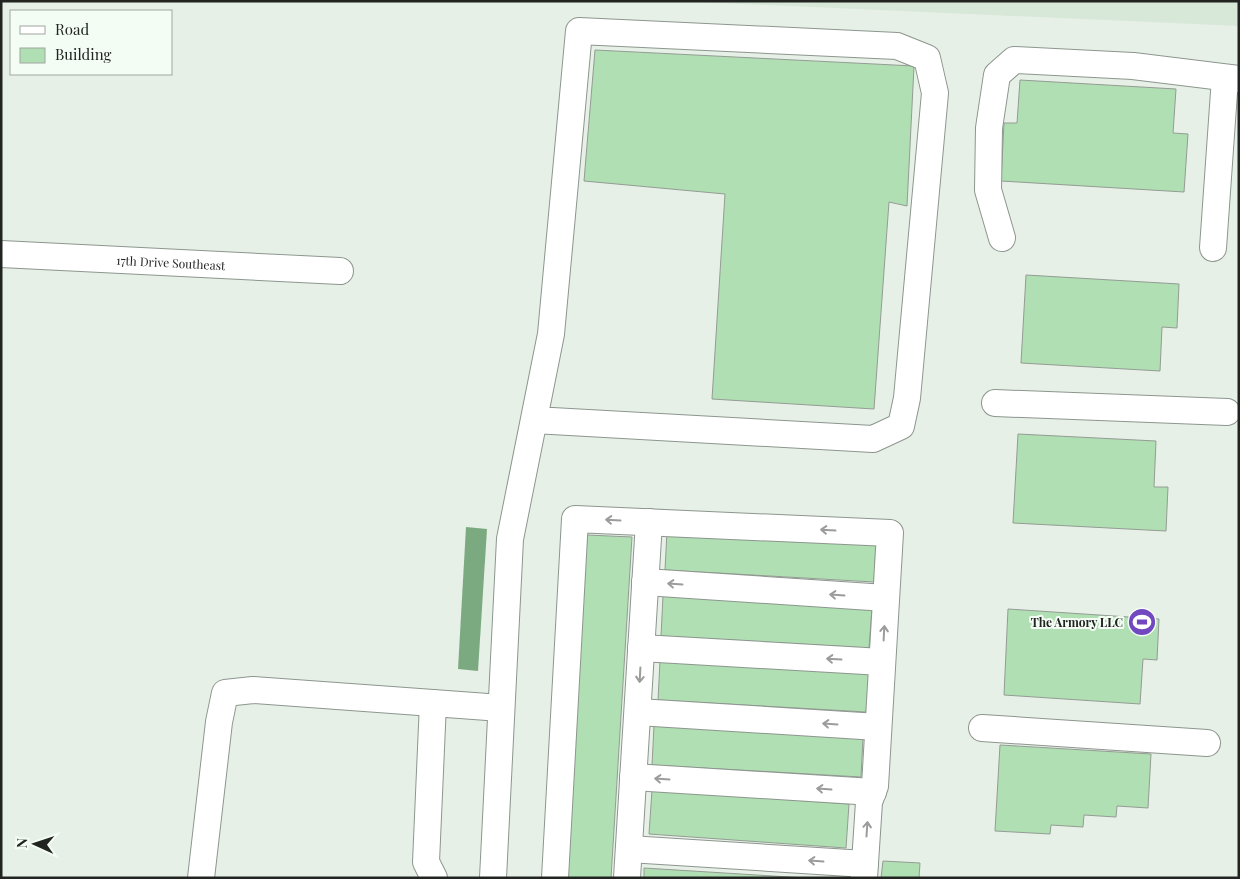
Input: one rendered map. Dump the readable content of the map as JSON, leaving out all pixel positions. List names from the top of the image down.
{
  "streets": {
    "street": ["17th Drive Southeast"]
  },
  "places": {
    "sports": ["The Armory LLC"]
  },
  "legend": ["Road", "Building"],
  "north": "left"
}
